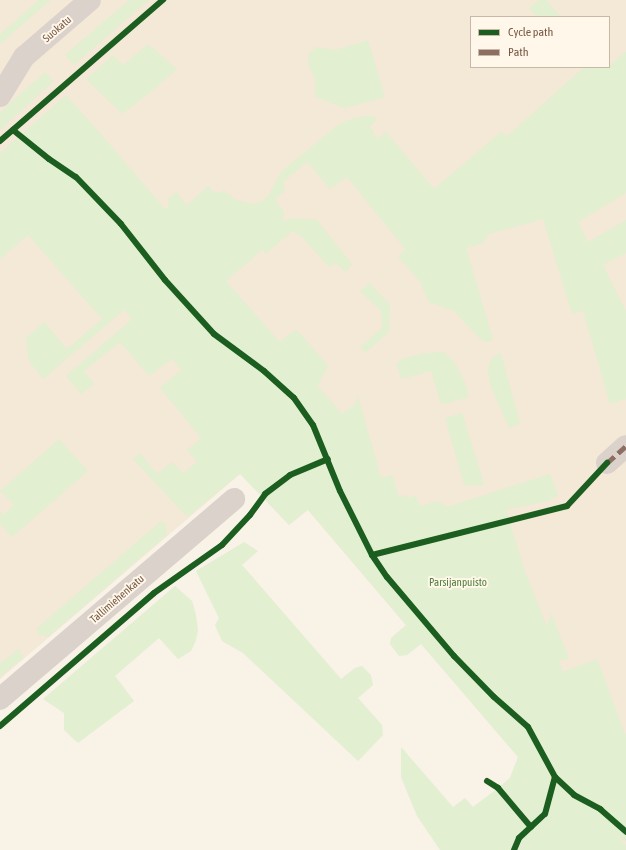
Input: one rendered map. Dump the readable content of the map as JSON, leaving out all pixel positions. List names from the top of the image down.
{
  "streets": {
    "street": ["Suokatu", "Tallimiehenkatu"]
  },
  "parks": ["Parsijanpuisto"],
  "legend": ["Cycle path", "Path"]
}
